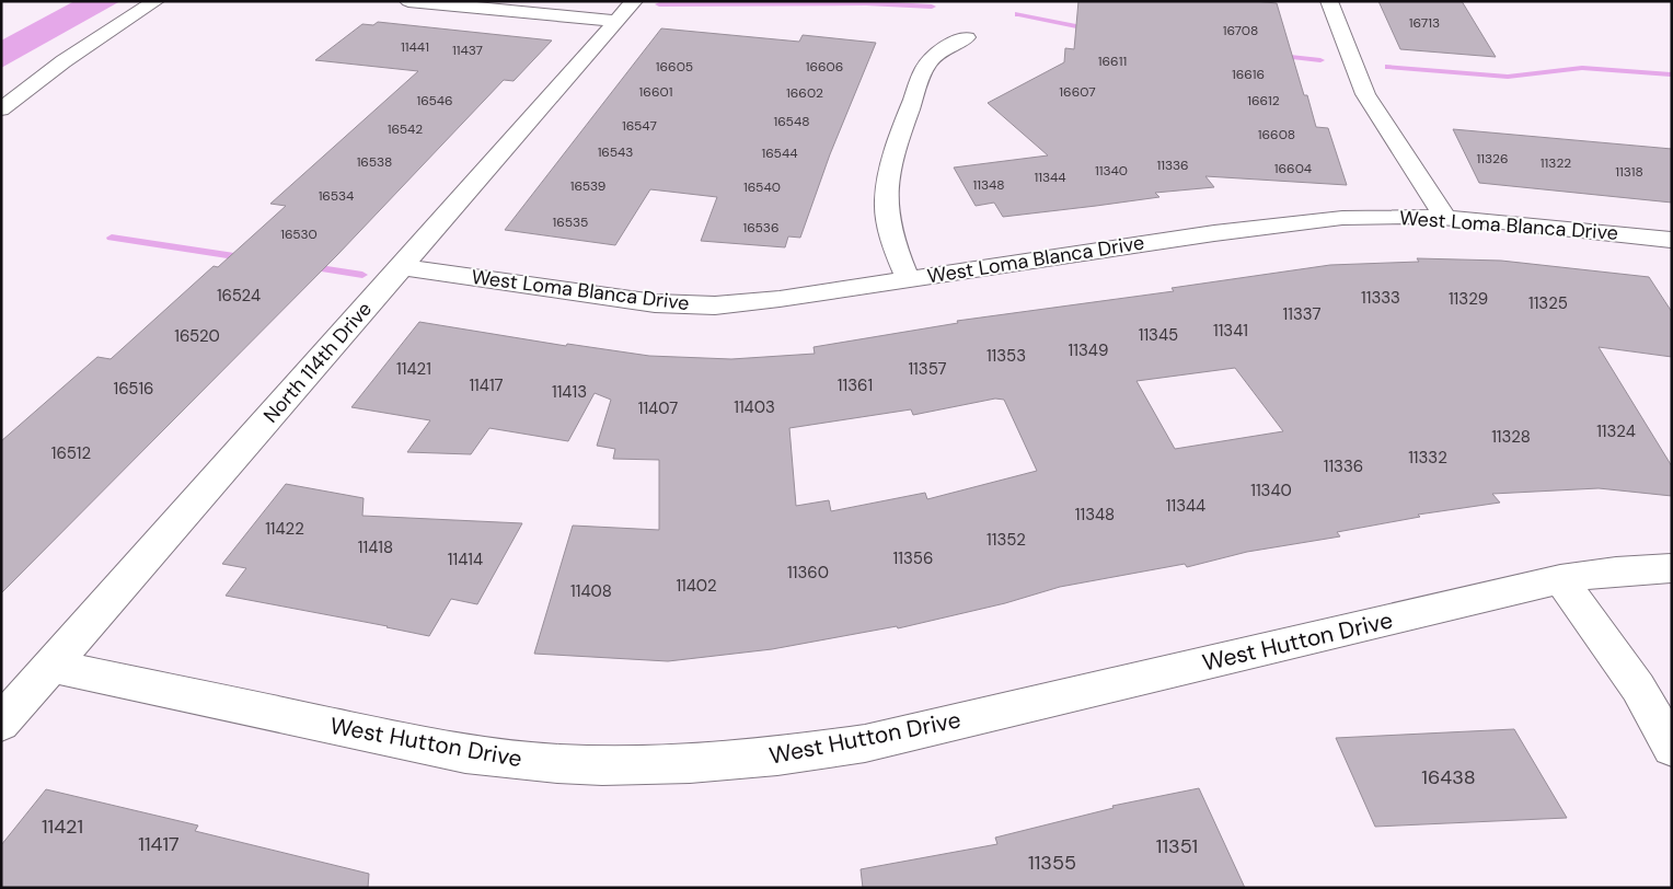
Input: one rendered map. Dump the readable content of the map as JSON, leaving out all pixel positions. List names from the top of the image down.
{
  "streets": {
    "street": ["West Loma Blanca Drive", "North 114th Drive", "West Hutton Drive"]
  },
  "crossings": [
    ["West Loma Blanca Drive", "North 114th Drive"],
    ["North 114th Drive", "West Hutton Drive"]
  ],
  "house_numbers": [
    "16713",
    "16708",
    "11441",
    "11437",
    "16611",
    "16605",
    "16606",
    "16616",
    "16601",
    "16607",
    "16602",
    "16546",
    "16612",
    "16548",
    "16547",
    "16542",
    "16608",
    "16543",
    "16544",
    "11326",
    "16538",
    "11322",
    "11336",
    "16604",
    "11340",
    "11318",
    "11344",
    "11348",
    "16539",
    "16540",
    "16534",
    "16535",
    "16536",
    "16530",
    "16524",
    "11333",
    "11329",
    "11325",
    "11337",
    "11341",
    "11345",
    "16520",
    "11349",
    "11353",
    "11421",
    "11357",
    "11417",
    "11361",
    "16516",
    "11413",
    "11403",
    "11407",
    "11324",
    "11328",
    "16512",
    "11332",
    "11336",
    "11340",
    "11344",
    "11348",
    "11422",
    "11352",
    "11418",
    "11356",
    "11414",
    "11360",
    "11402",
    "11408",
    "16438",
    "11421",
    "11417",
    "11351",
    "11355"
  ]
}
